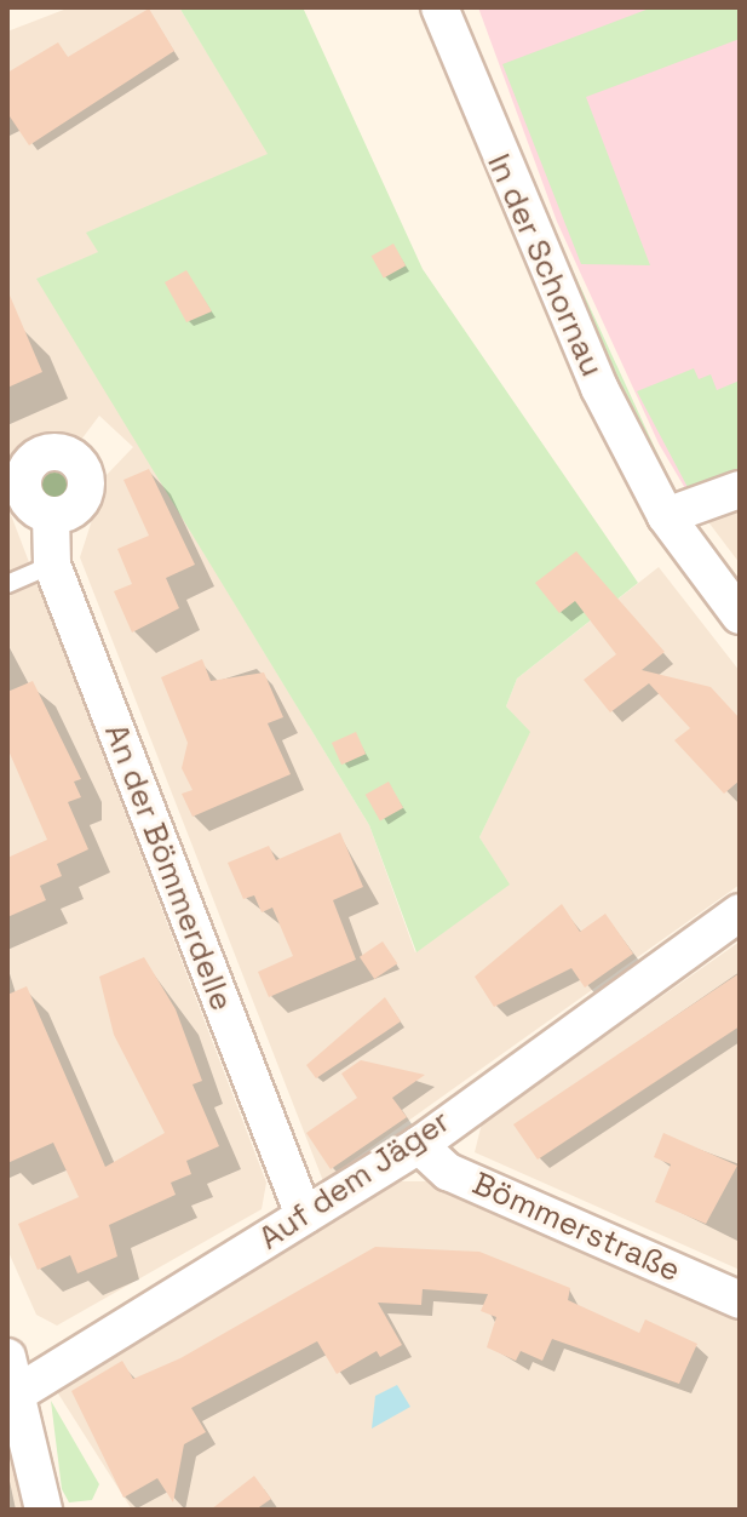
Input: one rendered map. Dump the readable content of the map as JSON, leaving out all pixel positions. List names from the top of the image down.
{
  "streets": {
    "street": [
      "In der Schornau",
      "An der Bömmerdelle",
      "Auf dem Jäger",
      "Bömmerstraße"
    ]
  },
  "crossings": [
    ["An der Bömmerdelle", "Auf dem Jäger"],
    ["Auf dem Jäger", "Bömmerstraße"]
  ]
}
